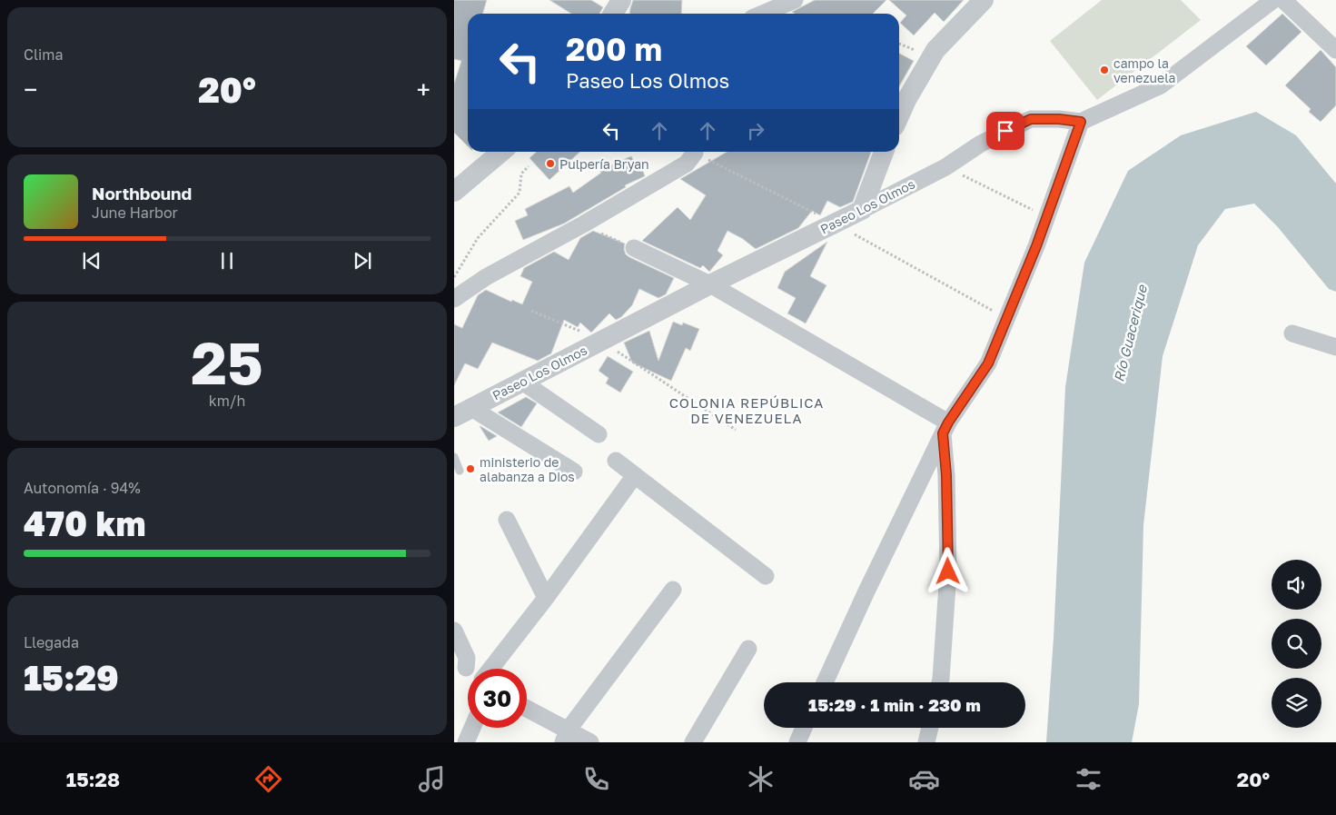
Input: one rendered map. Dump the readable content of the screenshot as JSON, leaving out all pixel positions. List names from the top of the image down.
{
  "streets": {
    "street": ["Paseo Los Olmos"]
  },
  "districts": ["COLONIA REPÚBLICA DE VENEZUELA"],
  "water": ["Río Guacerique"],
  "places": ["campo la venezuela", "Pulpería Bryan", "ministerio de alabanza a Dios"],
  "page": {
    "tile": [
      "Clima",
      ["25", "km/h"],
      ["Autonomía · 94%", "470 km"],
      ["Llegada", "15:29"]
    ],
    "turn": ["200 m", "Paseo Los Olmos"],
    "heat": ["−", "20°", "+"],
    "song": ["Northbound", "June Harbor"],
    "limit": "30",
    "trip": "15:29 · 1 min · 230 m",
    "tabs": ["15:28", "20°"]
  }
}
